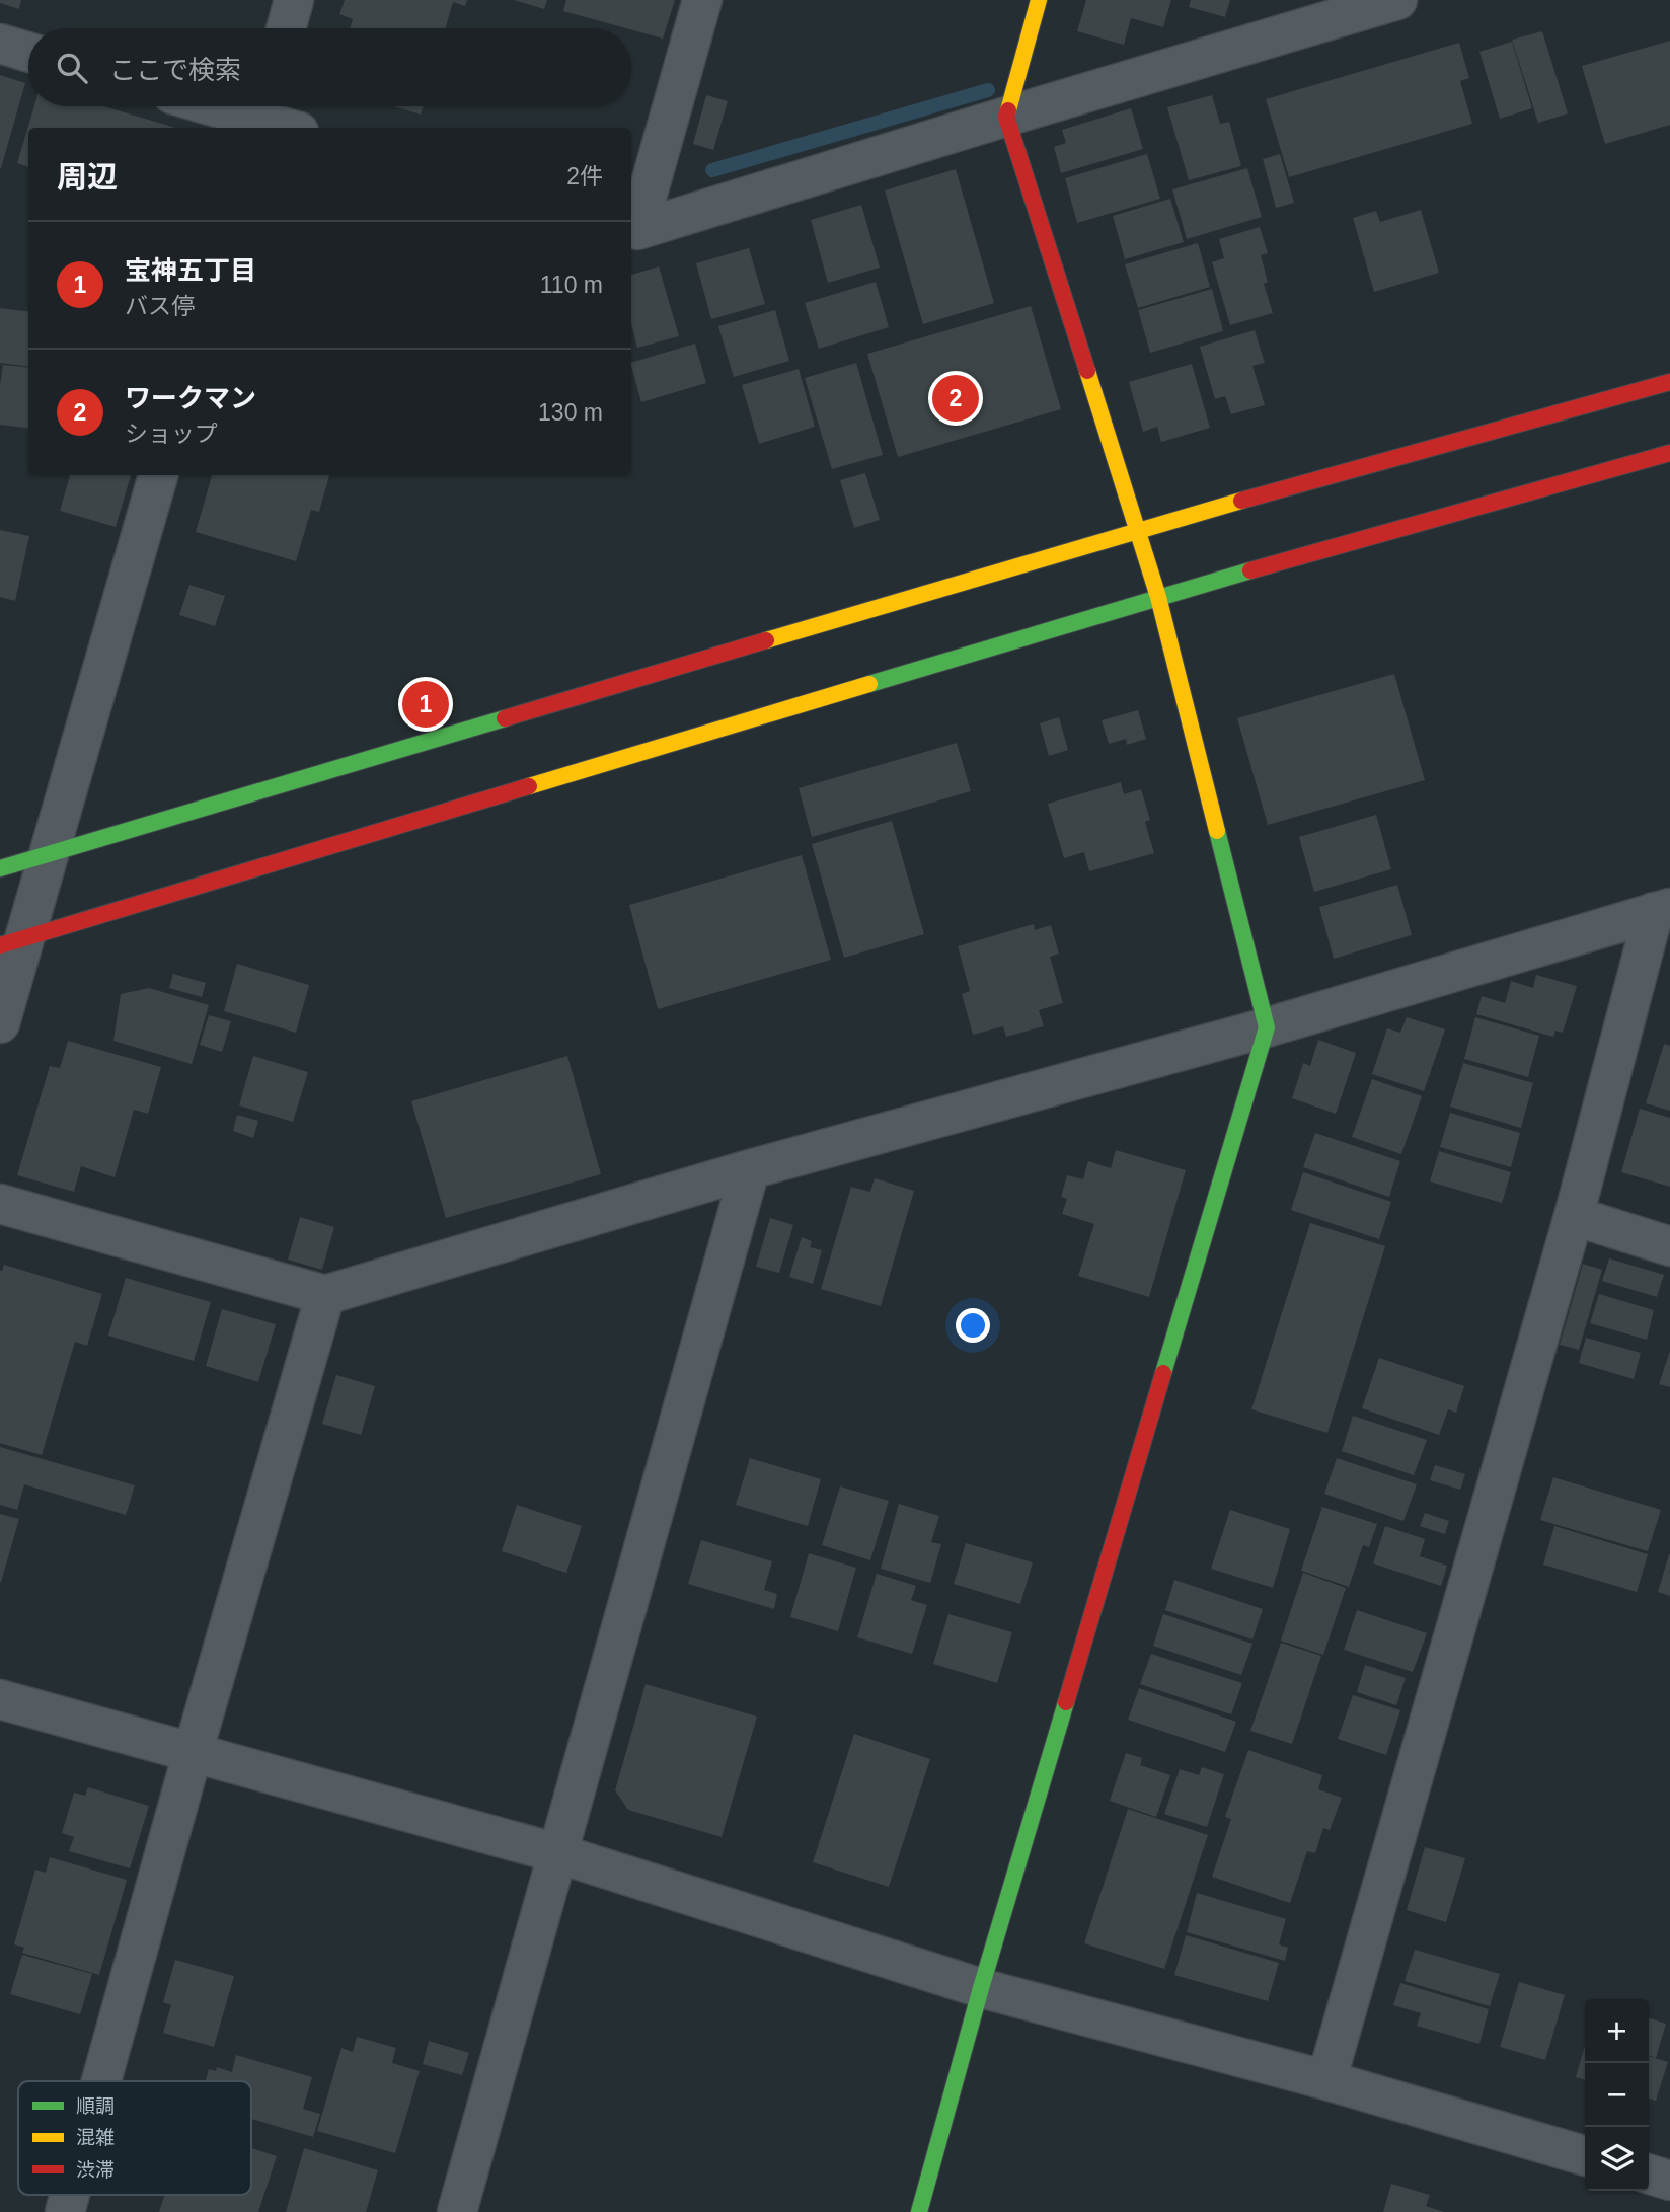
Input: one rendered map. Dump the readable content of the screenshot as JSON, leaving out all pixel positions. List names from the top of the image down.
{
  "legend": ["順調", "混雑", "渋滞"],
  "page": {
    "search": "ここで検索",
    "heading": ["周辺", "2件"],
    "list": [
      {
        "mark": "1",
        "name": "宝神五丁目",
        "note": "バス停",
        "value": "110 m"
      },
      {
        "mark": "2",
        "name": "ワークマン",
        "note": "ショップ",
        "value": "130 m"
      }
    ],
    "pins": ["2", "1"],
    "map_buttons": ["+", "−"]
  }
}
